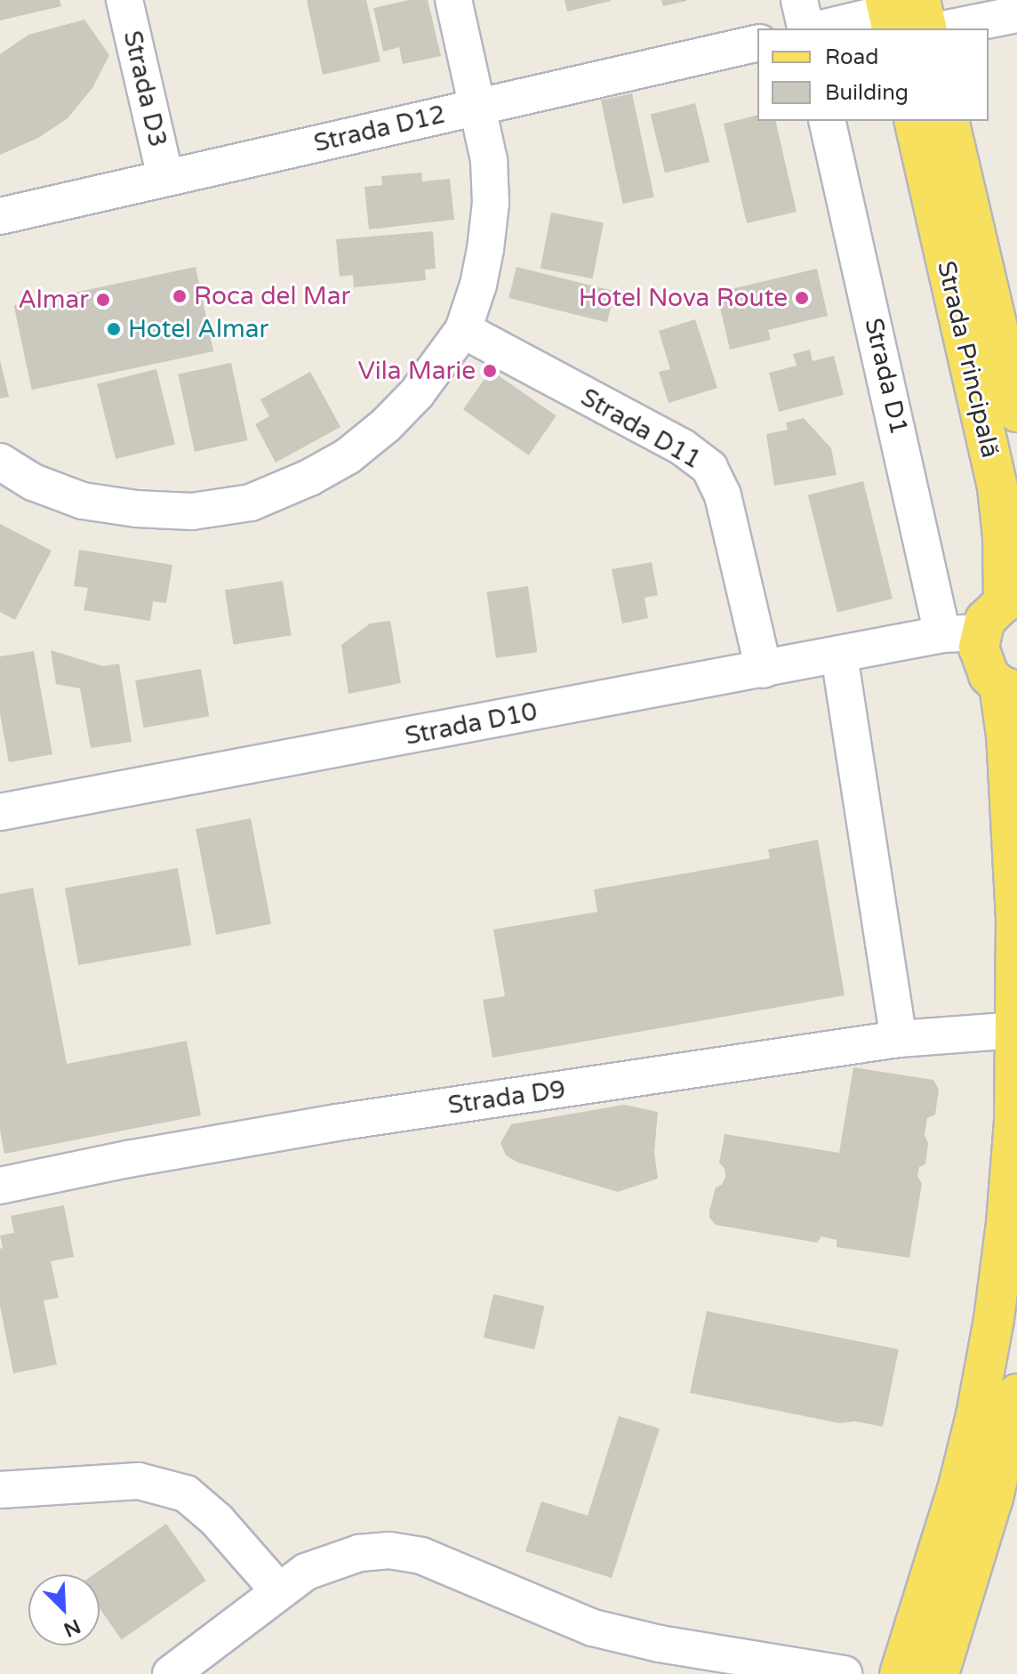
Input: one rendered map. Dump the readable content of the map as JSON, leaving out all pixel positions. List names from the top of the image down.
{
  "streets": {
    "main road": ["Strada Principală"],
    "street": [
      "Strada D3",
      "Strada D12",
      "Strada D1",
      "Strada D11",
      "Strada D10",
      "Strada D9"
    ]
  },
  "crossings": [
    ["Strada D3", "Strada D12"],
    ["Strada D1", "Strada D10"],
    ["Strada D11", "Strada D10"]
  ],
  "places": [
    "Roca del Mar",
    "Hotel Nova Route",
    "Almar",
    "Hotel Almar",
    "Vila Marie"
  ],
  "legend": ["Road", "Building"],
  "north": "bottom right"
}
